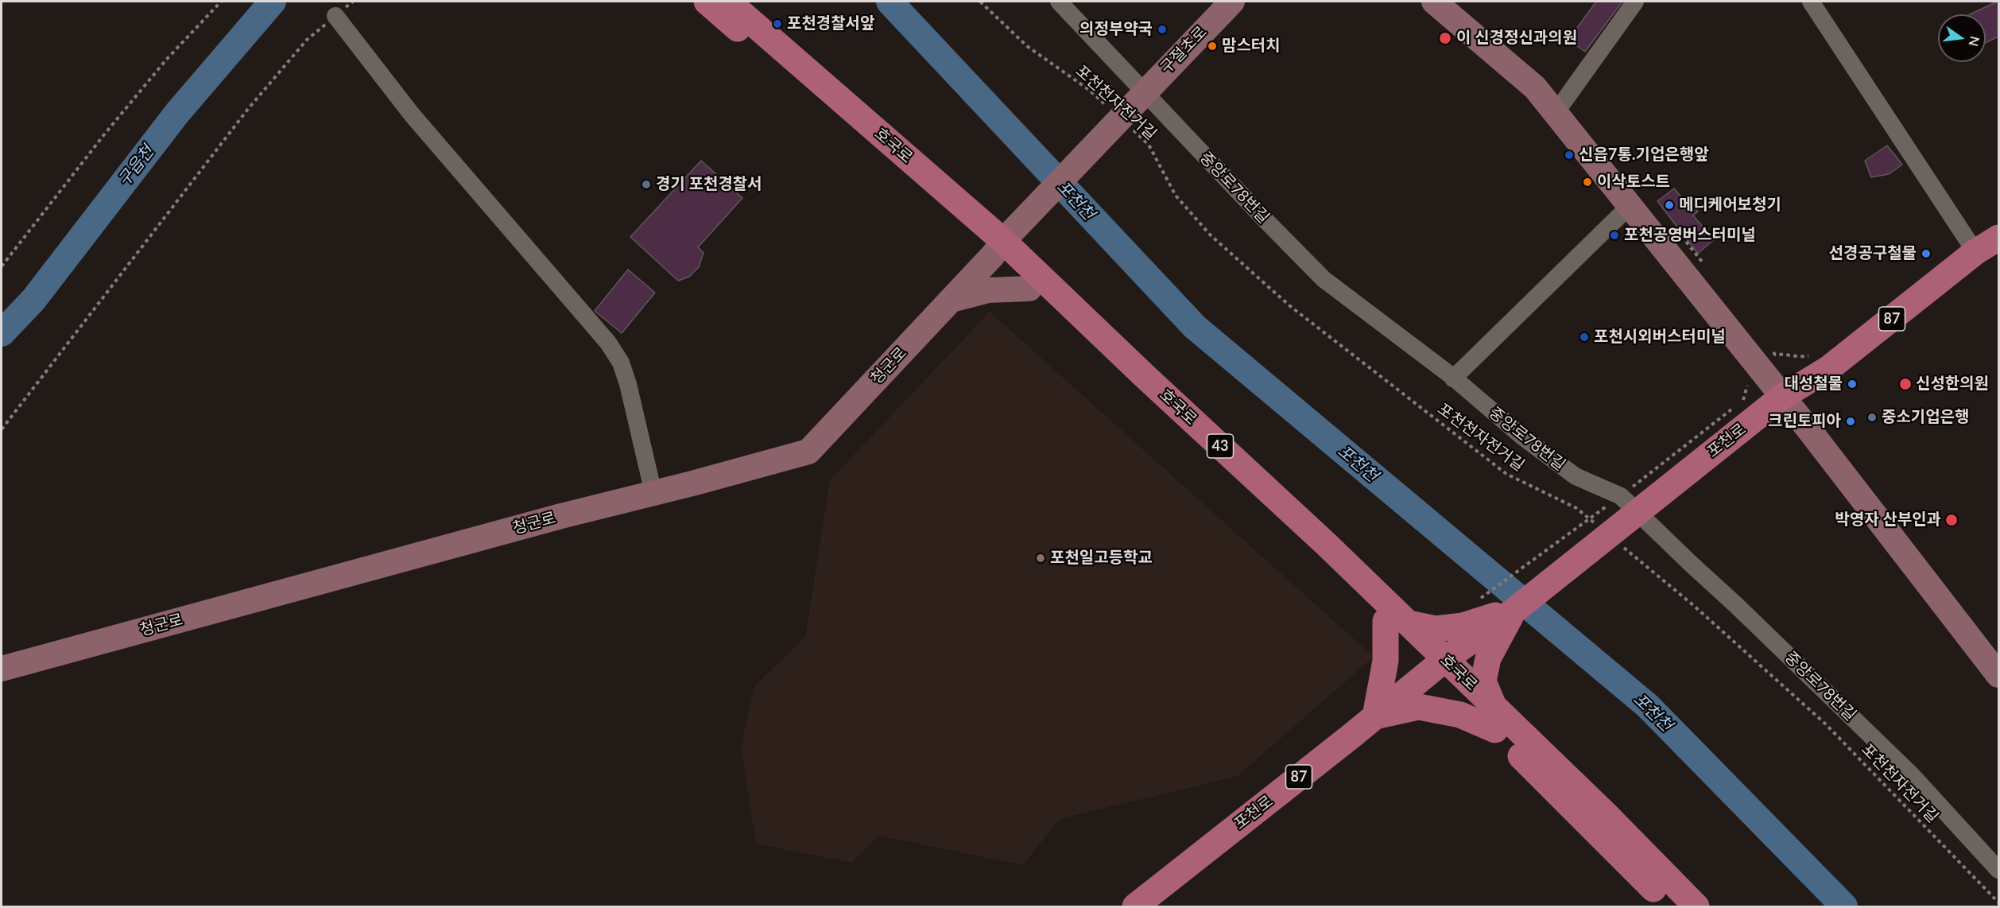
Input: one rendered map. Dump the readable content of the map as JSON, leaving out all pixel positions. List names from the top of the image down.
{
  "streets": {
    "main road": [
      "구절초로",
      "호국로",
      "87",
      "청군로",
      "포천로",
      "43"
    ],
    "street": ["중앙로78번길"],
    "path": ["포천천자전거길"]
  },
  "crossings": [
    ["구절초로", "호국로"],
    ["구절초로", "중앙로78번길"],
    ["구절초로", "청군로"],
    ["포천천자전거길", "87"],
    ["포천천자전거길", "포천로"],
    ["호국로", "87"],
    ["호국로", "청군로"],
    ["호국로", "포천로"],
    ["중앙로78번길", "포천로"],
    ["87", "포천로"]
  ],
  "water": ["구읍천", "포천천"],
  "places": [
    "포천경찰서앞",
    "의정부약국",
    "이 신경정신과의원",
    "맘스터치",
    "신읍7통.기업은행앞",
    "이삭토스트",
    "경기 포천경찰서",
    "메디케어보청기",
    "포천공영버스터미널",
    "선경공구철물",
    "포천시외버스터미널",
    "대성철물",
    "신성한의원",
    "중소기업은행",
    "크린토피아",
    "박영자 산부인과",
    "포천일고등학교"
  ],
  "north": "right"
}
